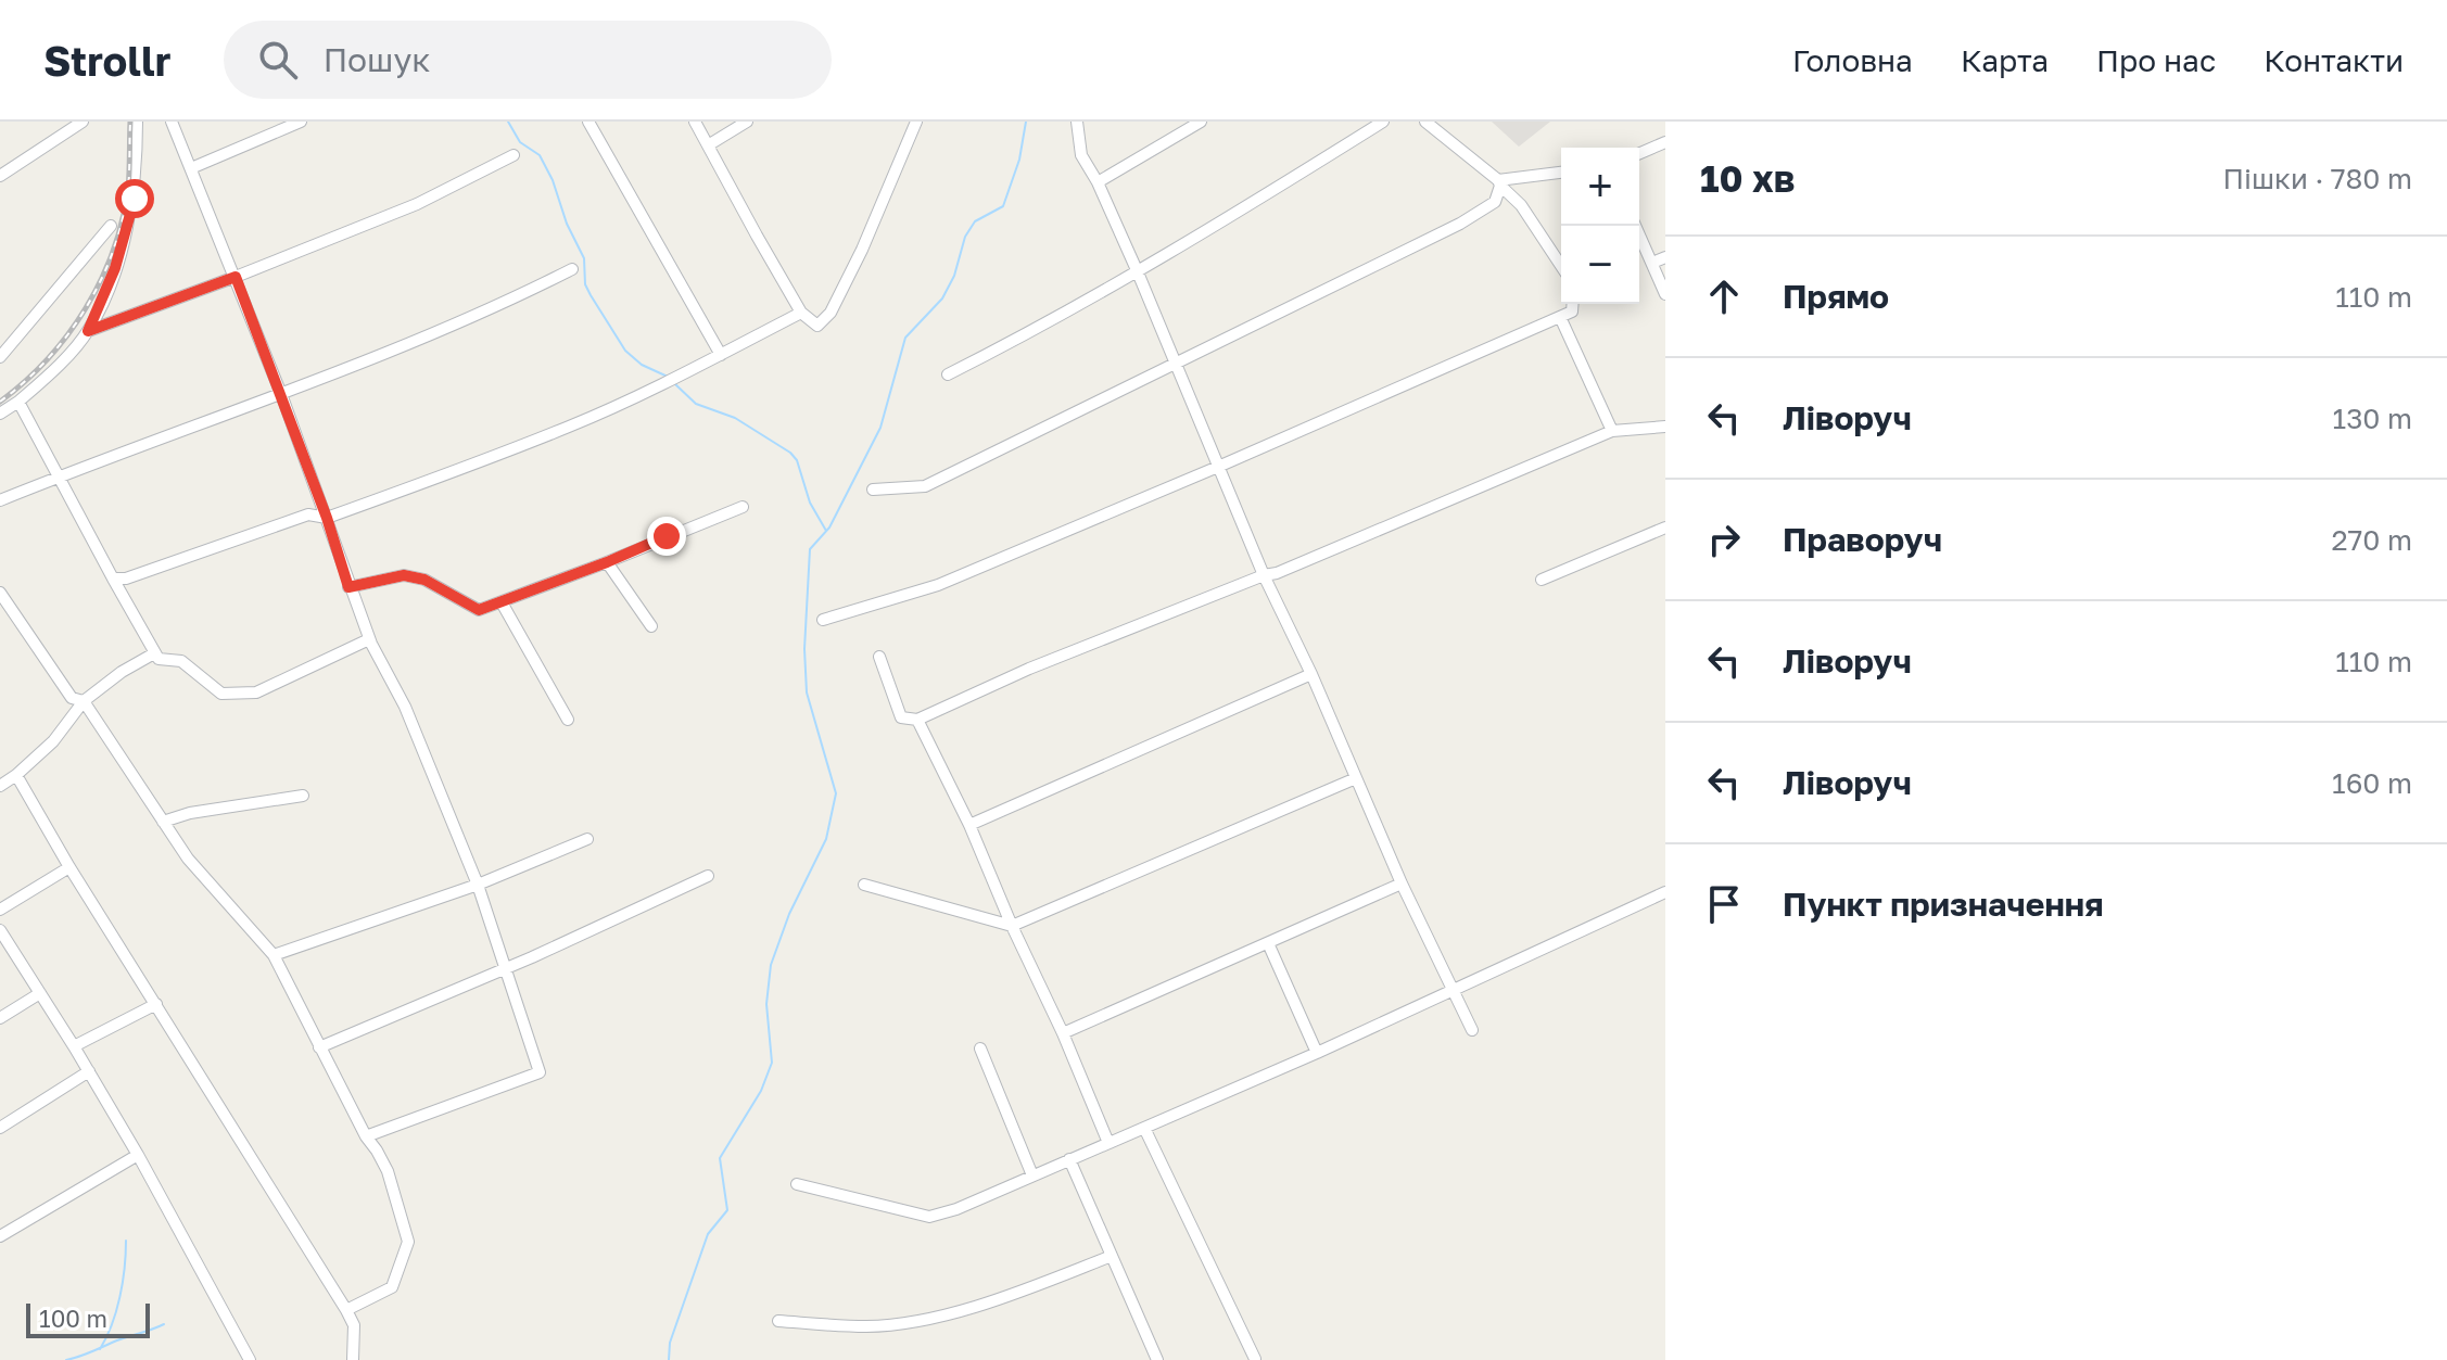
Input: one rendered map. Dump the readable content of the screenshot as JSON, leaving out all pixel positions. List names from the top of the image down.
{
  "scale_bar": "100 m",
  "page": {
    "header": "Strollr",
    "search": "Пошук",
    "nav": [
      "Головна",
      "Карта",
      "Про нас",
      "Контакти"
    ],
    "heading": ["10 хв", "Пішки · 780 m"],
    "map_buttons": ["+", "−"],
    "list": [
      ["Прямо", "110 m"],
      ["Ліворуч", "130 m"],
      ["Праворуч", "270 m"],
      ["Ліворуч", "110 m"],
      ["Ліворуч", "160 m"],
      "Пункт призначення"
    ],
    "scale": "100 m"
  }
}
